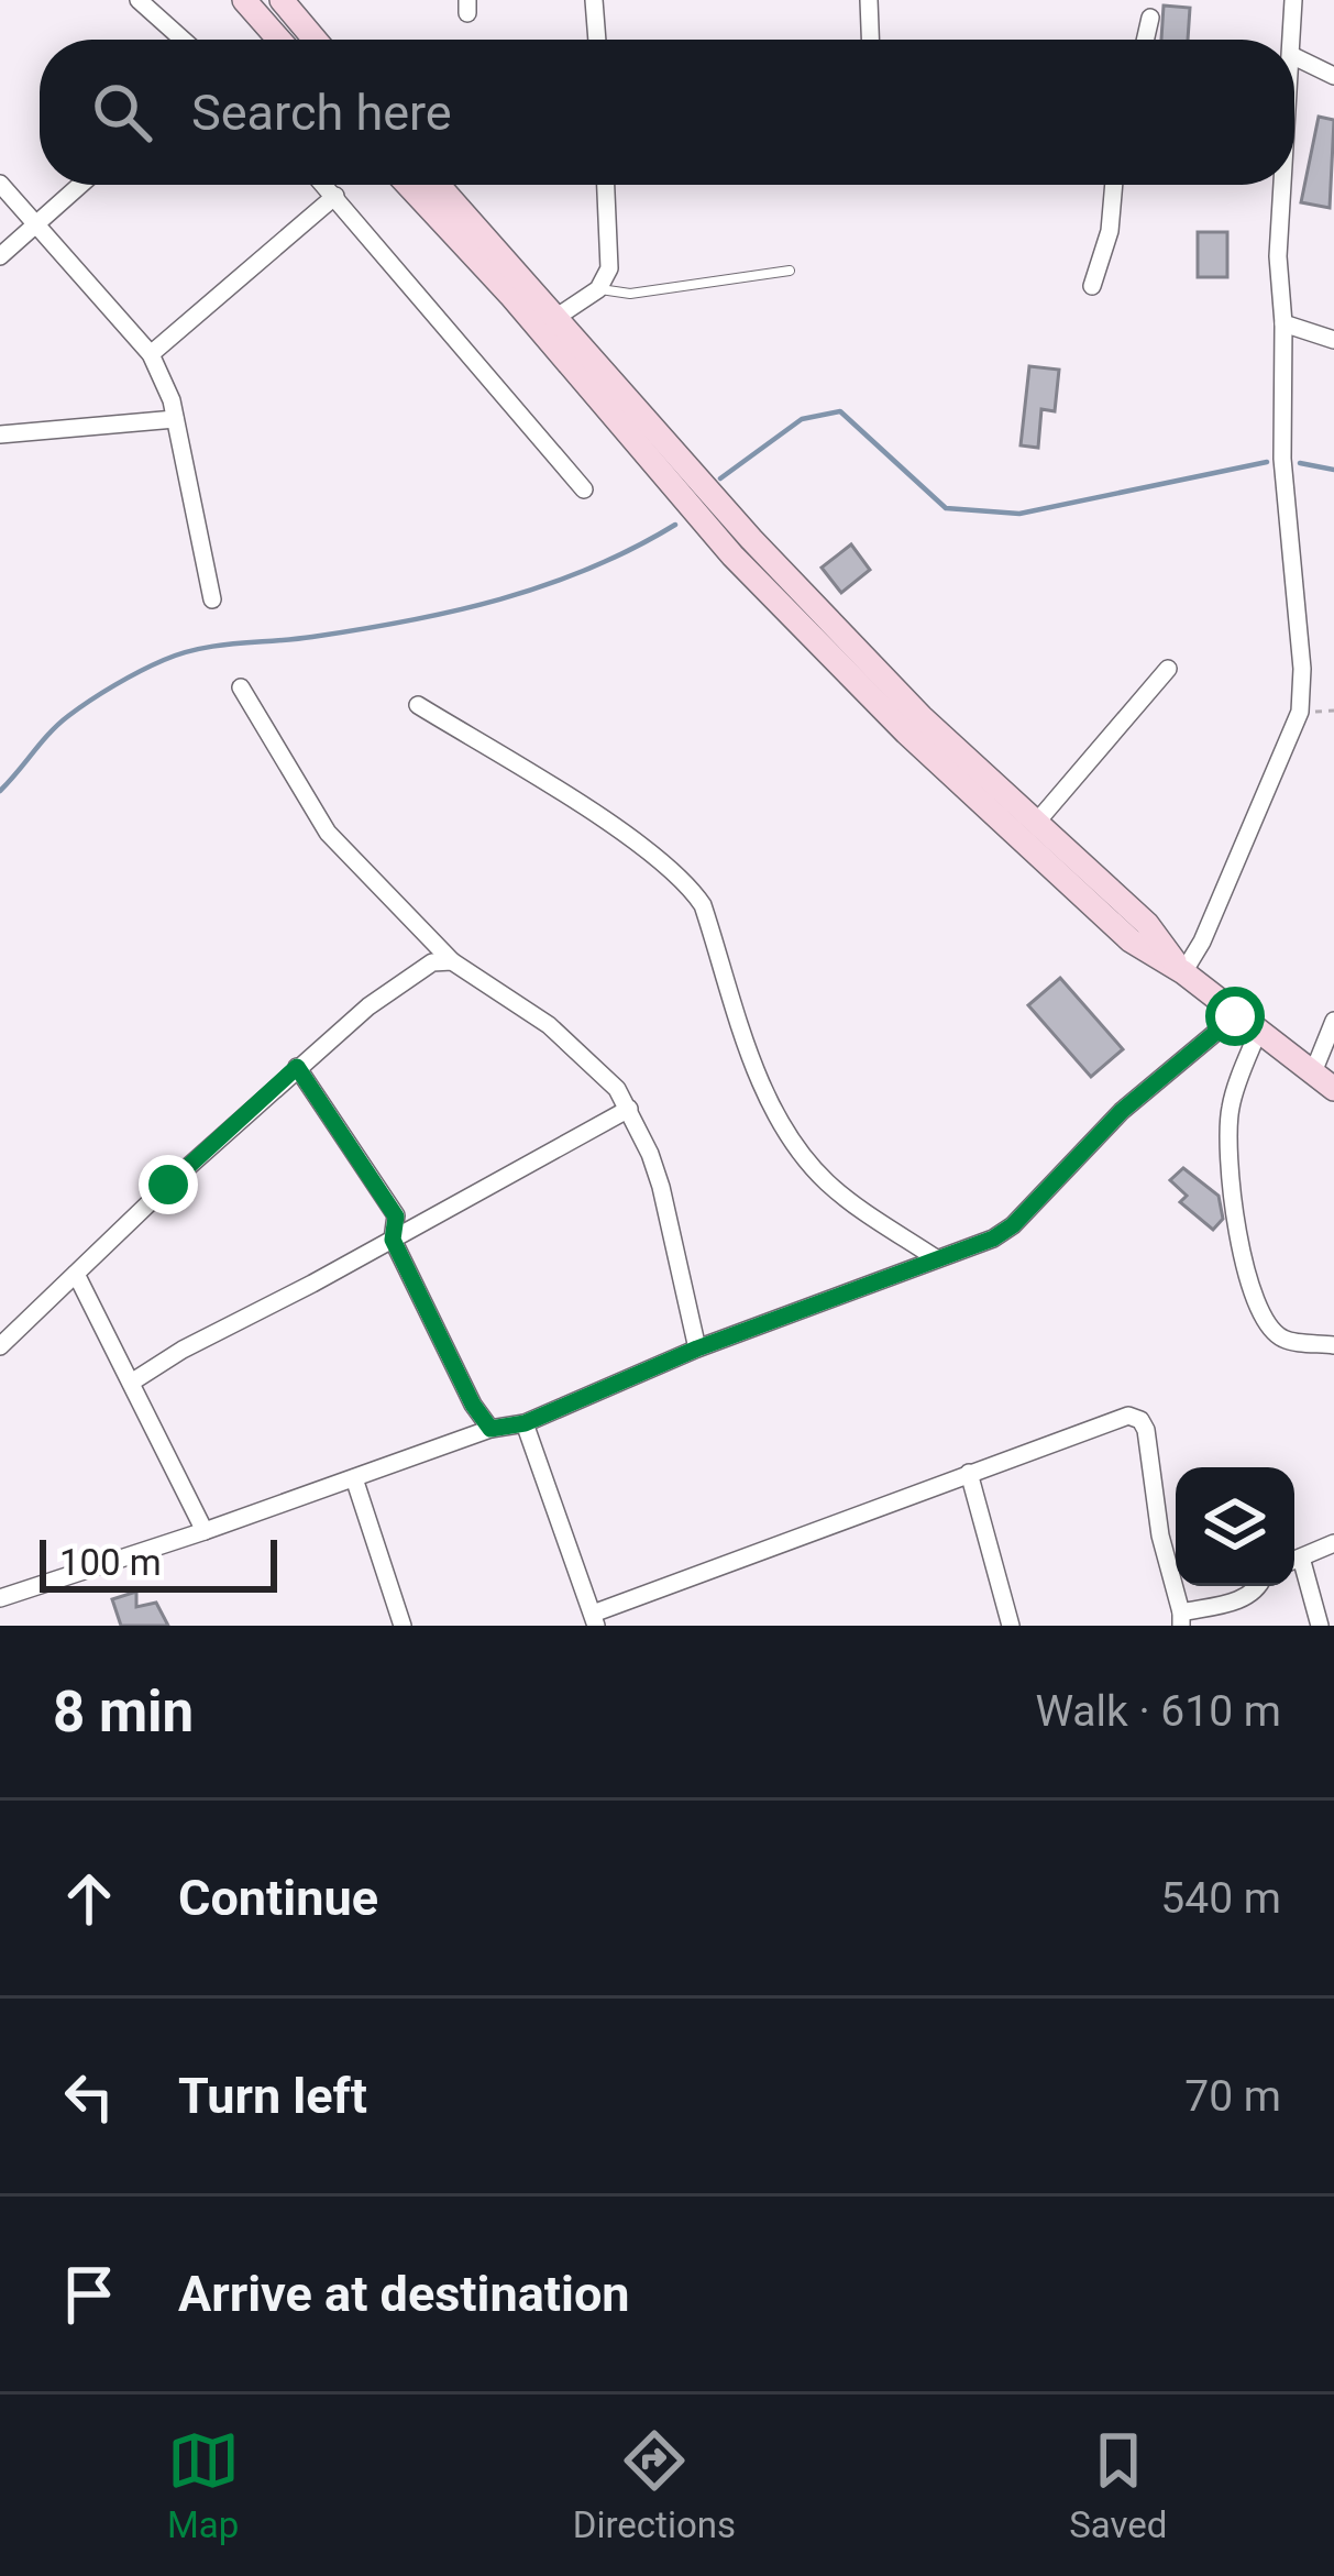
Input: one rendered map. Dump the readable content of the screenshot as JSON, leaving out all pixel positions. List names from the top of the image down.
{
  "scale_bar": "100 m",
  "page": {
    "search": "Search here",
    "scale": "100 m",
    "heading": ["8 min", "Walk · 610 m"],
    "list": [
      ["Continue", "540 m"],
      ["Turn left", "70 m"],
      "Arrive at destination"
    ],
    "nav": ["Map", "Directions", "Saved"]
  }
}
